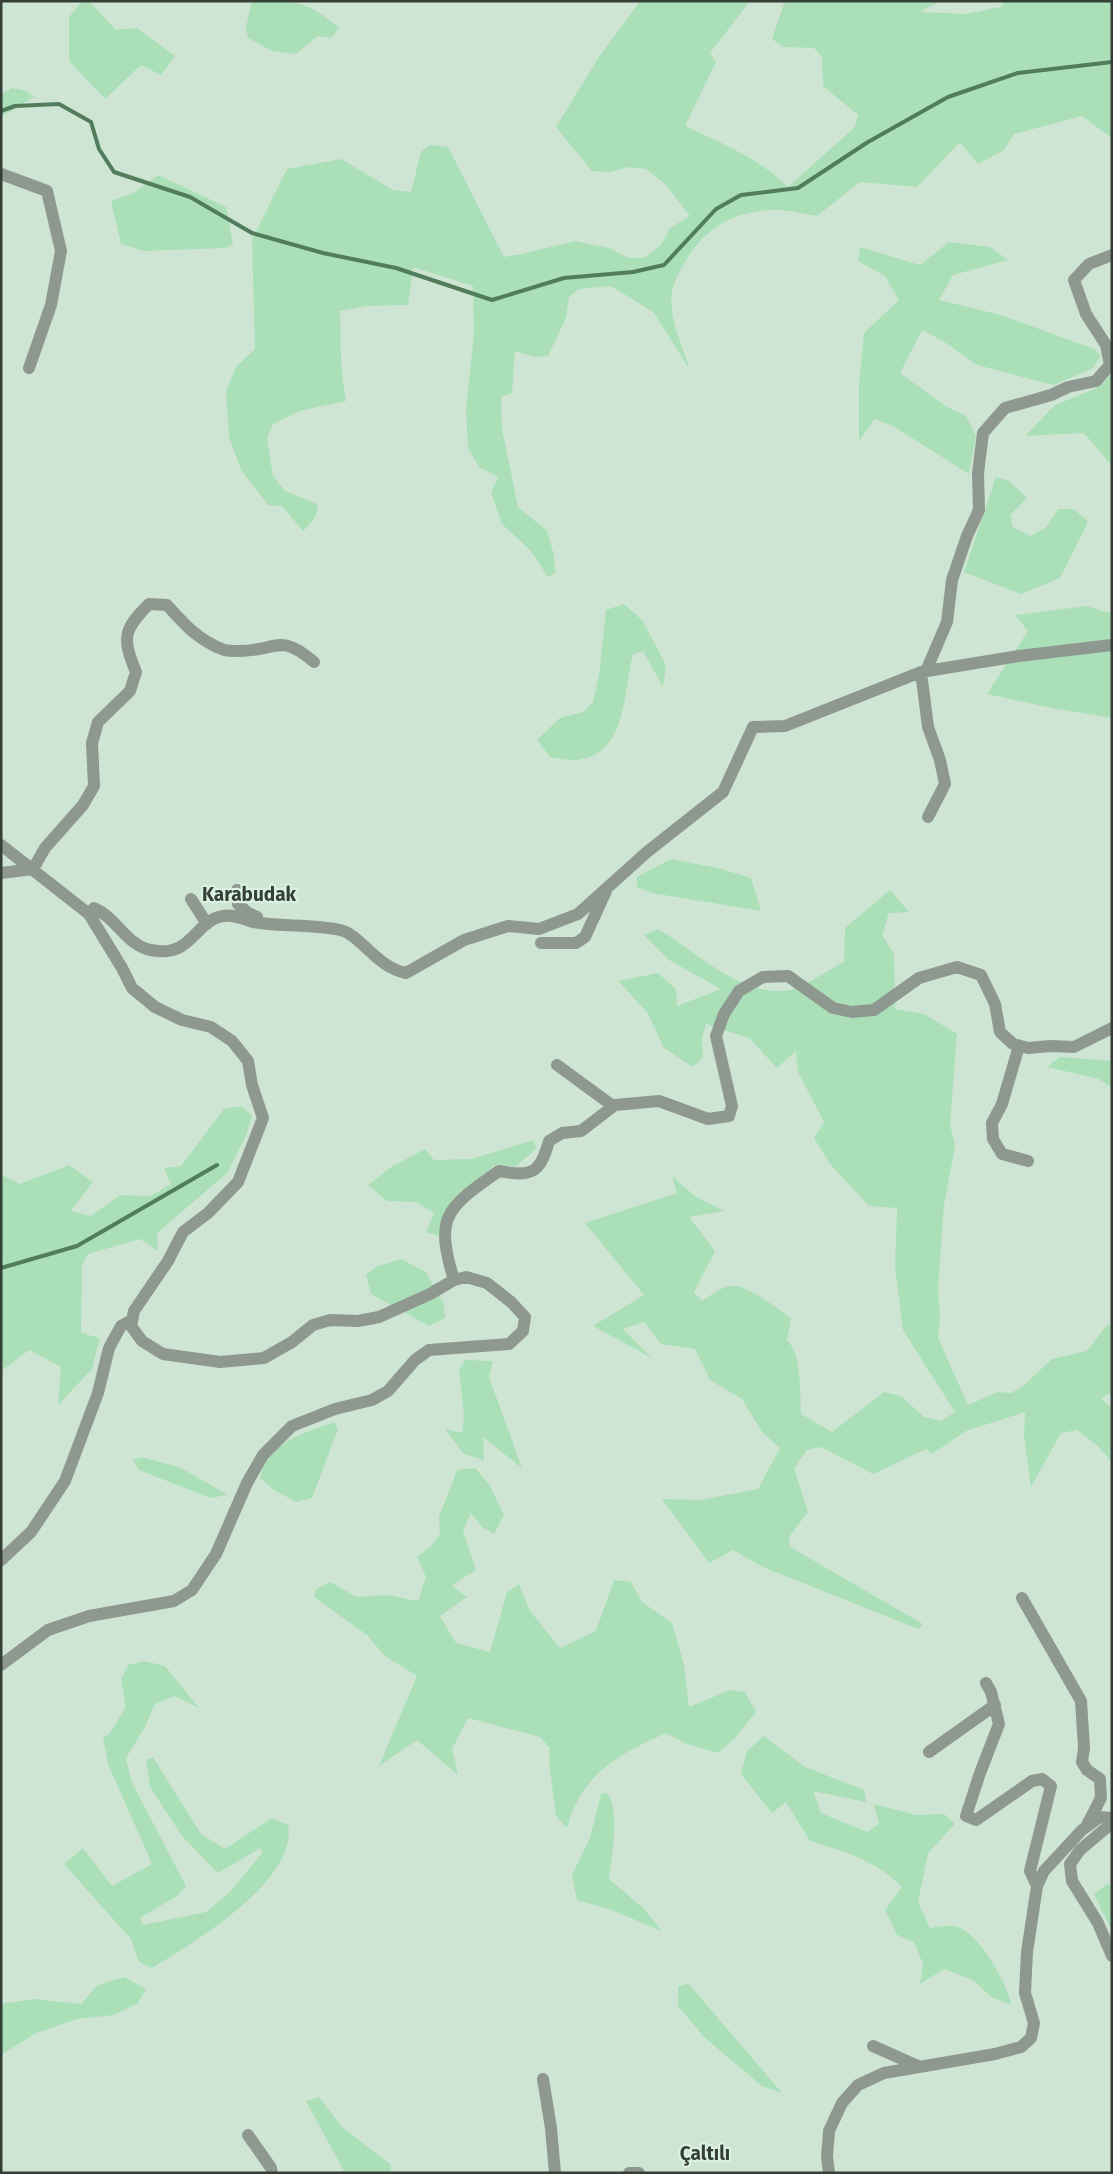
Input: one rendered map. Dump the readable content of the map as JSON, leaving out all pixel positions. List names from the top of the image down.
{
  "districts": ["Karabudak", "Çaltılı"]
}
